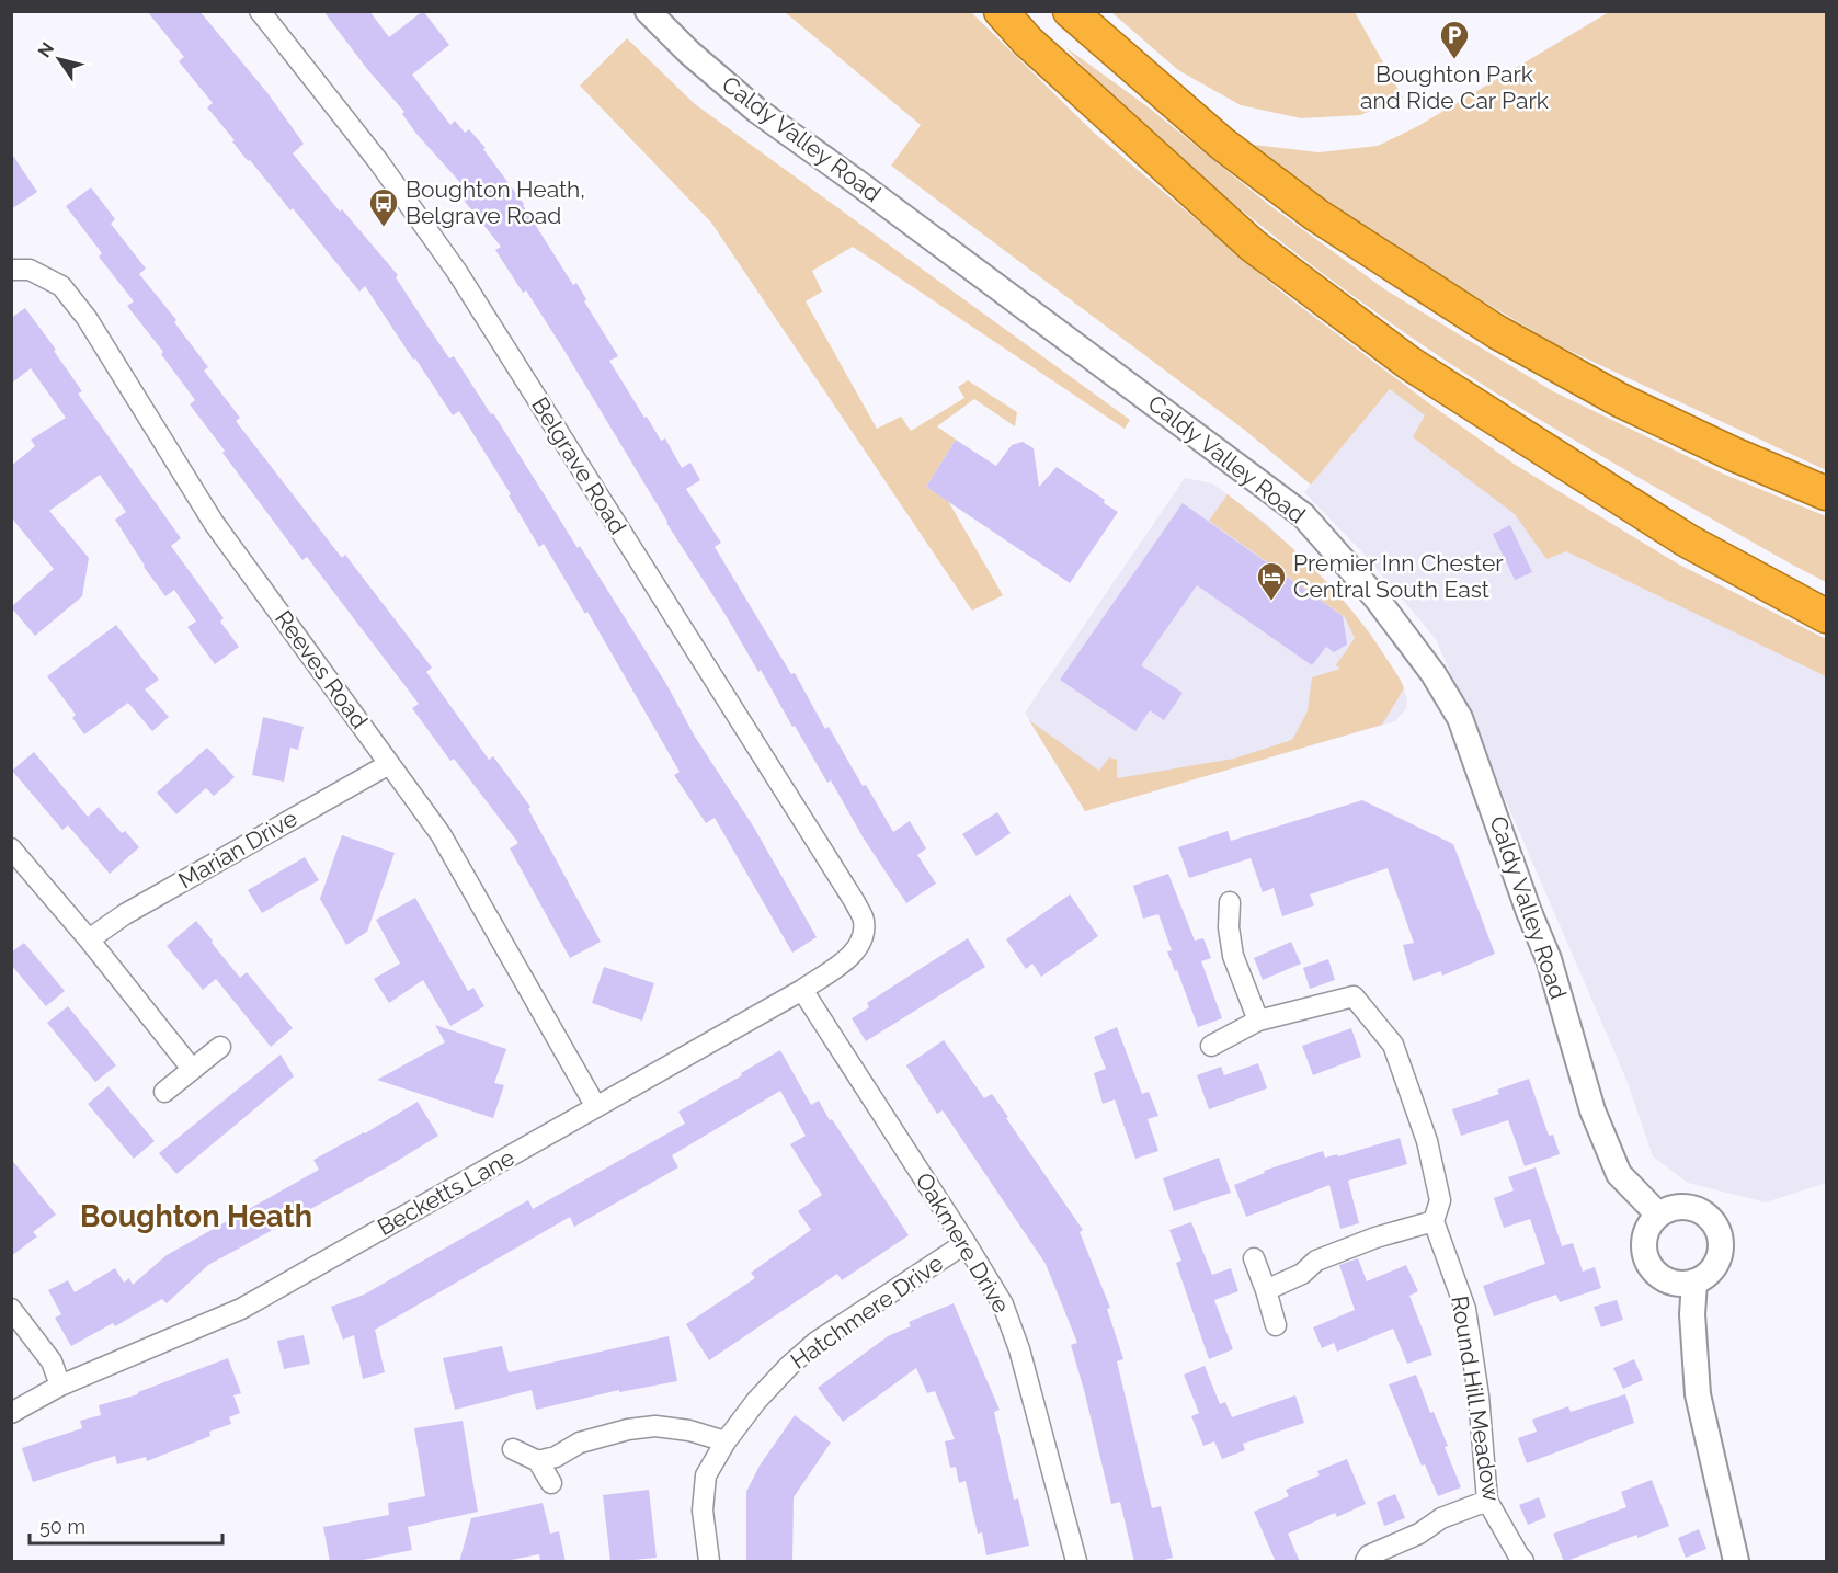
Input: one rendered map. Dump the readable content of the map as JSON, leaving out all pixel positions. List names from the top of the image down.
{
  "streets": {
    "street": [
      "Caldy Valley Road",
      "Belgrave Road",
      "Reeves Road",
      "Marian Drive",
      "Becketts Lane",
      "Oakmere Drive",
      "Hatchmere Drive",
      "Round Hill Meadow"
    ]
  },
  "crossings": [
    ["Belgrave Road", "Becketts Lane"],
    ["Reeves Road", "Marian Drive"],
    ["Reeves Road", "Becketts Lane"],
    ["Becketts Lane", "Oakmere Drive"],
    ["Oakmere Drive", "Hatchmere Drive"]
  ],
  "districts": ["Boughton Heath"],
  "places": {
    "parking": ["Boughton Park and Ride Car Park"],
    "bus stop": ["Boughton Heath, Belgrave Road"],
    "hotel": ["Premier Inn Chester Central South East"]
  },
  "scale_bar": "50 m",
  "north": "top left"
}
